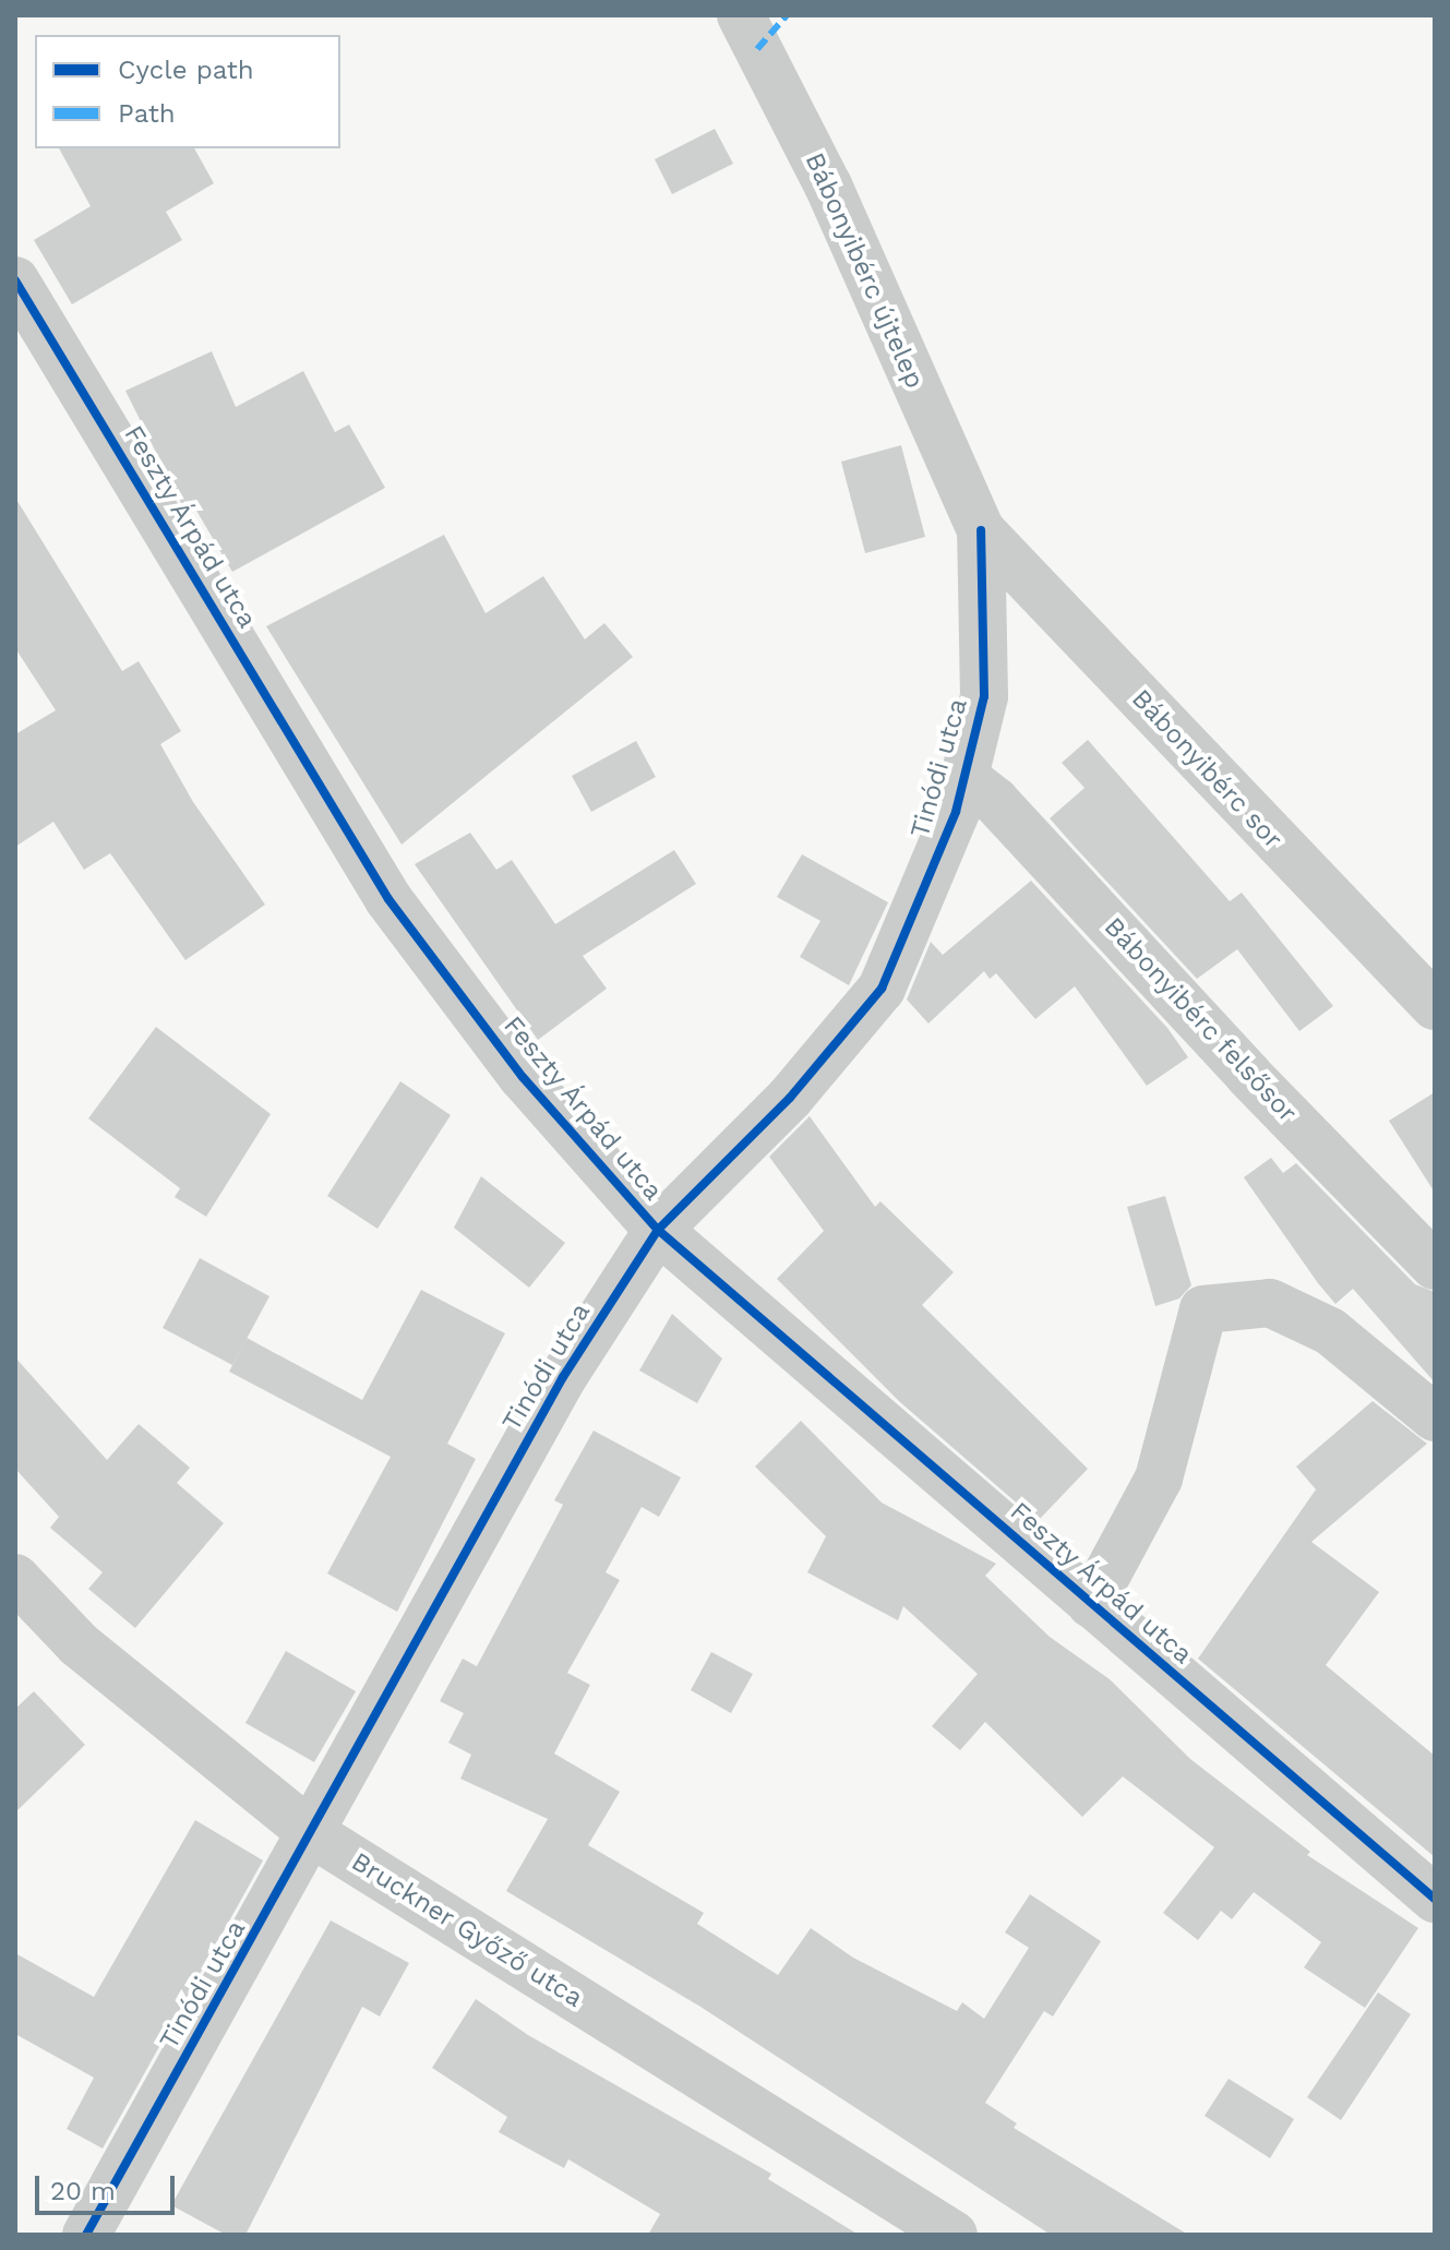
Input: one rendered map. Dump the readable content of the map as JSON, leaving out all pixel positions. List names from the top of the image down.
{
  "streets": {
    "street": [
      "Bábonyibérc újtelep",
      "Feszty Árpád utca",
      "Tinódi utca",
      "Bábonyibérc sor",
      "Bábonyibérc felsősor",
      "Bruckner Győző utca"
    ]
  },
  "crossings": [
    ["Bábonyibérc újtelep", "Tinódi utca"],
    ["Bábonyibérc újtelep", "Bábonyibérc sor"],
    ["Feszty Árpád utca", "Tinódi utca"],
    ["Tinódi utca", "Bábonyibérc sor"],
    ["Tinódi utca", "Bábonyibérc felsősor"],
    ["Tinódi utca", "Bruckner Győző utca"]
  ],
  "legend": ["Cycle path", "Path"],
  "scale_bar": "20 m"
}
